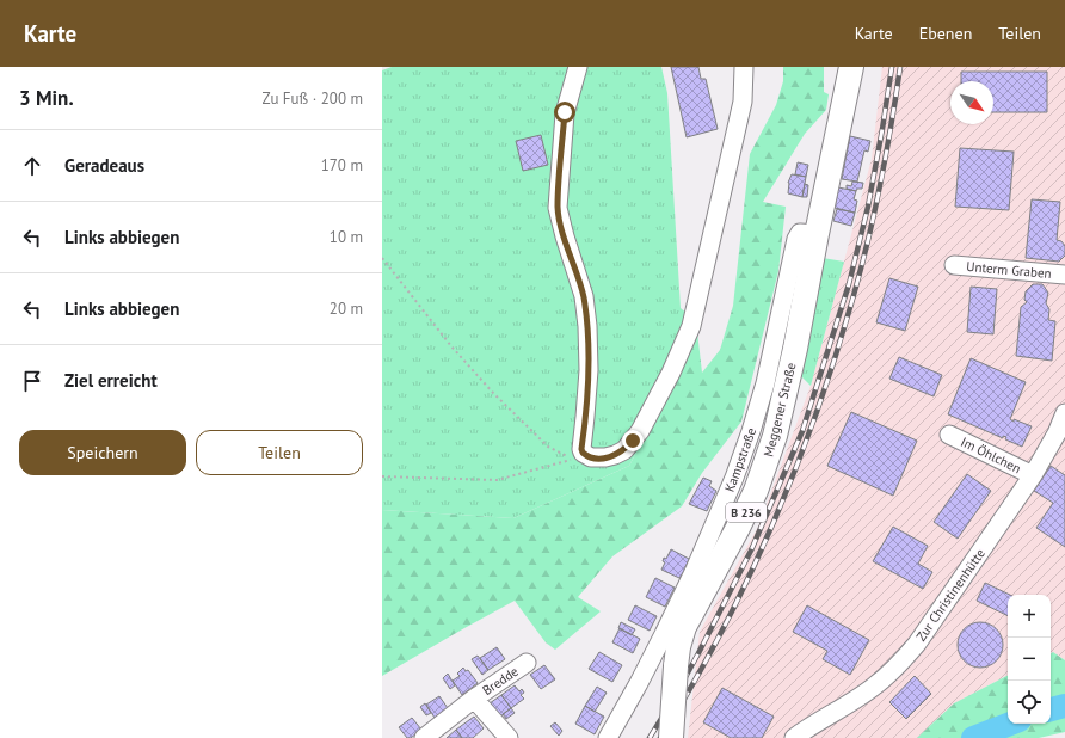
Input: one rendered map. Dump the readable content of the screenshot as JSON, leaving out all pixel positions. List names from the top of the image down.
{
  "streets": {
    "main road": ["Meggener Straße", "B 236"],
    "street": [
      "Unterm Graben",
      "Im Öhlchen",
      "Kampstraße",
      "Zur Christinenhütte",
      "Bredde"
    ]
  },
  "crossings": [
    ["Meggener Straße", "Kampstraße"],
    ["Im Öhlchen", "Zur Christinenhütte"]
  ],
  "north": "bottom right",
  "page": {
    "header": "Karte",
    "nav": ["Karte", "Ebenen", "Teilen"],
    "heading": ["3 Min.", "Zu Fuß · 200 m"],
    "list": [
      ["Geradeaus", "170 m"],
      ["Links abbiegen", "10 m"],
      ["Links abbiegen", "20 m"],
      "Ziel erreicht"
    ],
    "buttons": ["Speichern", "Teilen"],
    "map_buttons": ["+", "−"]
  }
}
